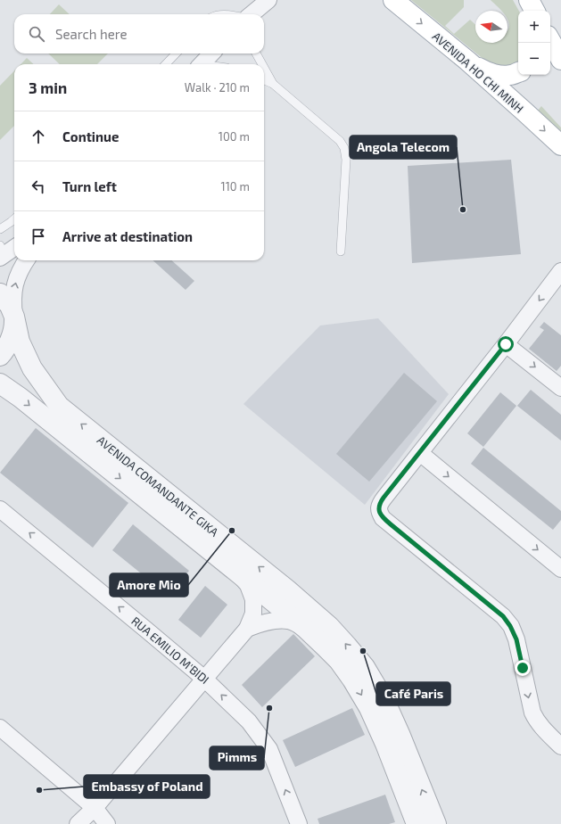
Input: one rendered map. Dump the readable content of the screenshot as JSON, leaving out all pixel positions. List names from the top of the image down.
{
  "streets": {
    "main road": ["AVENIDA HO CHI MINH"],
    "street": ["AVENIDA COMANDANTE GIKA", "RUA EMILIO M'BIDI"]
  },
  "one_way": ["AVENIDA HO CHI MINH", "RUA EMILIO M'BIDI"],
  "places": [
    "Angola Telecom",
    "Amore Mio",
    "Café Paris",
    "Pimms",
    "Embassy of Poland"
  ],
  "north": "left",
  "page": {
    "map_buttons": ["+", "−"],
    "search": "Search here",
    "heading": ["3 min", "Walk · 210 m"],
    "list": [
      ["Continue", "100 m"],
      ["Turn left", "110 m"],
      "Arrive at destination"
    ]
  }
}
